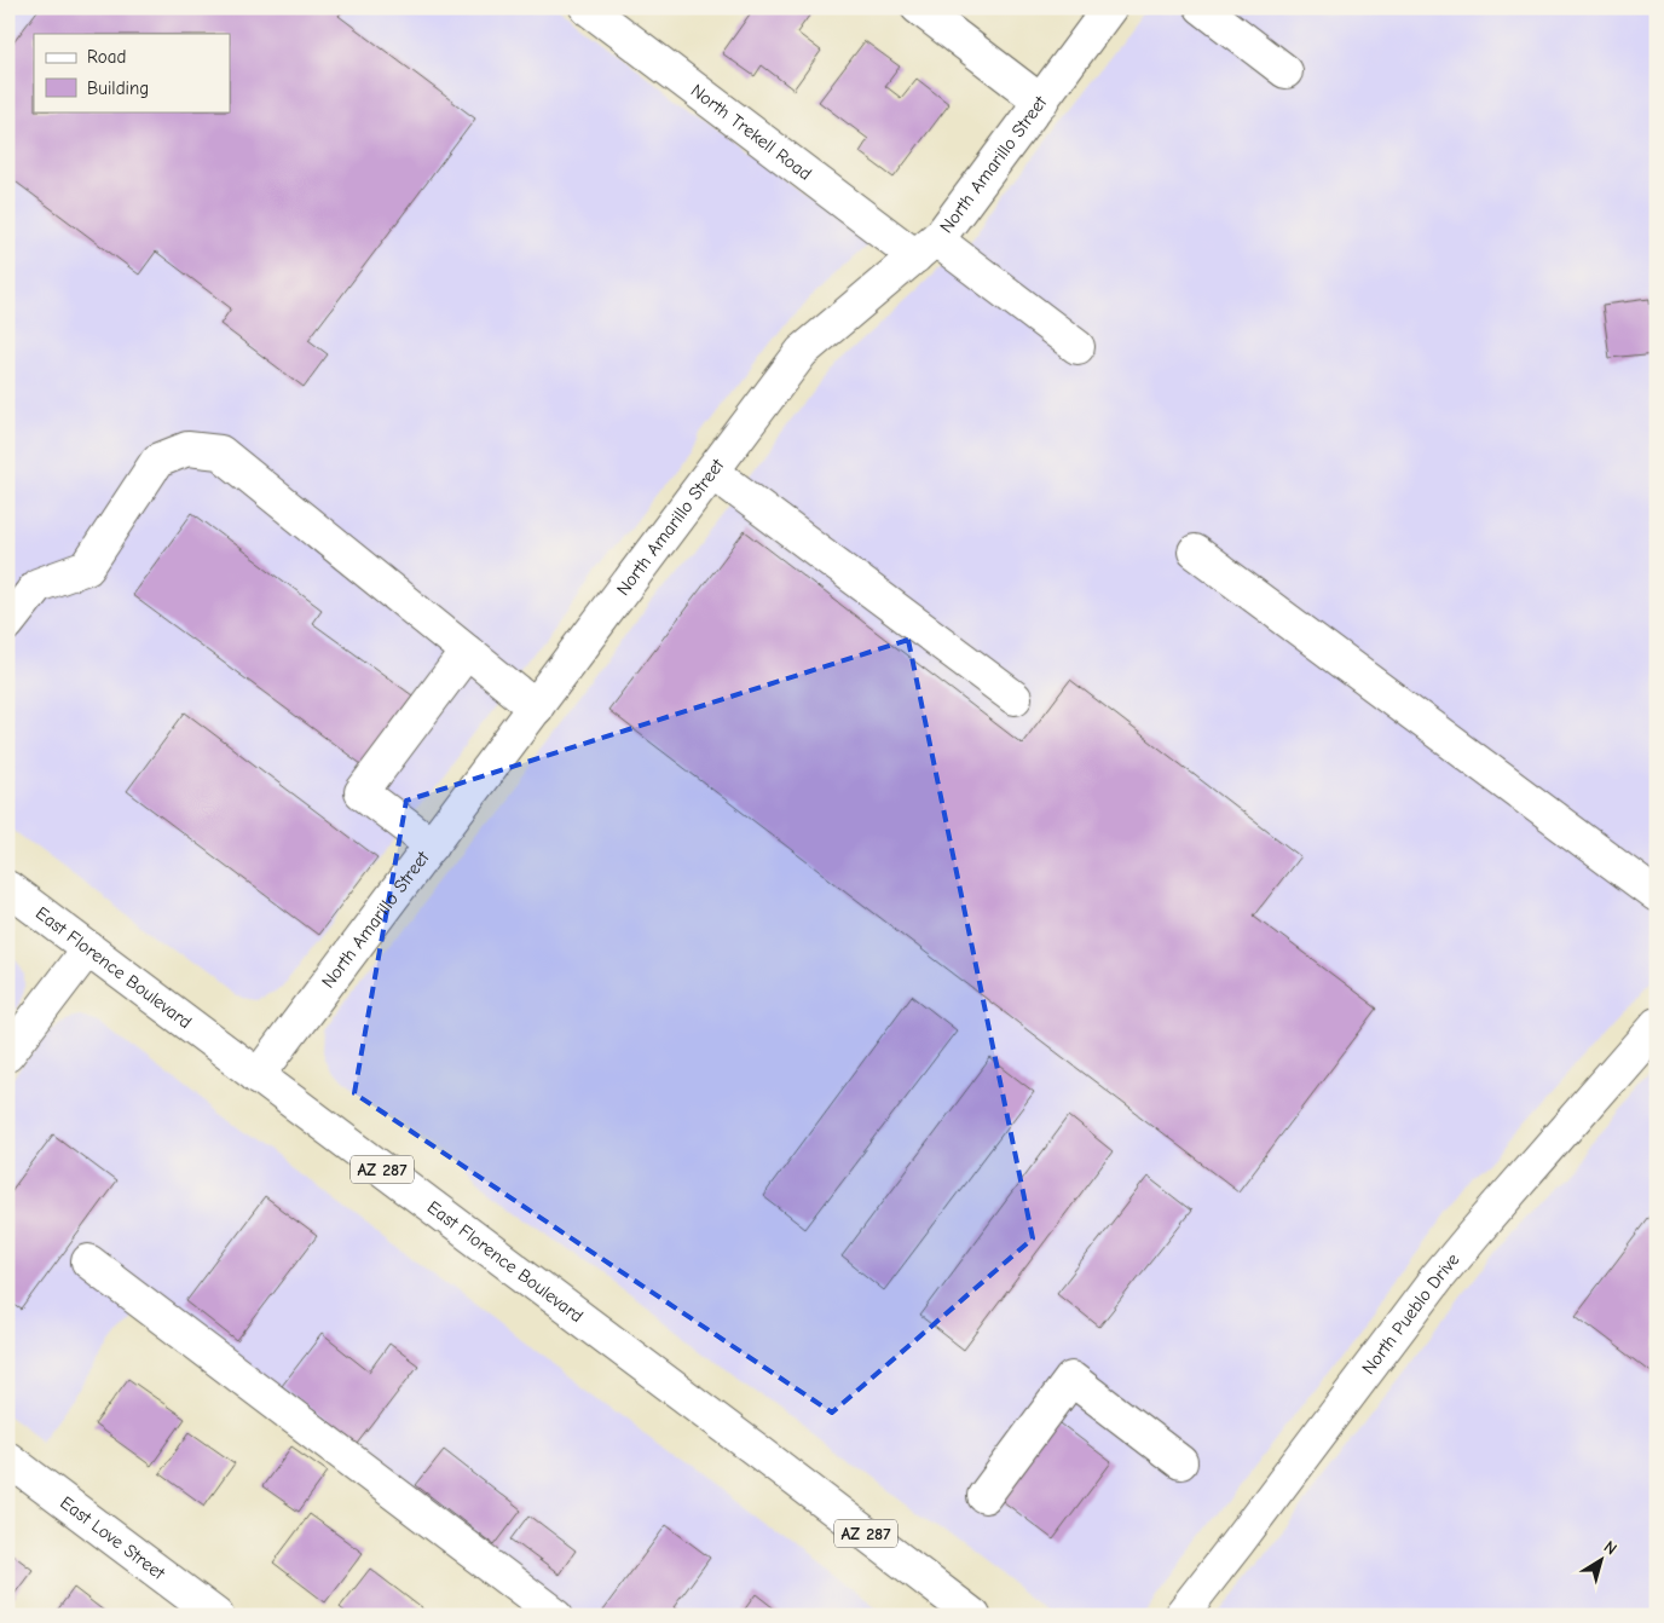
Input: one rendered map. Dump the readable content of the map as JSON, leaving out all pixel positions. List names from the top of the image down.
{
  "streets": {
    "street": [
      "North Trekell Road",
      "North Amarillo Street",
      "East Florence Boulevard",
      "AZ 287",
      "North Pueblo Drive",
      "East Love Street"
    ]
  },
  "crossings": [
    ["North Trekell Road", "North Amarillo Street"],
    ["North Amarillo Street", "East Florence Boulevard"]
  ],
  "legend": ["Road", "Building"],
  "north": "top right"
}
